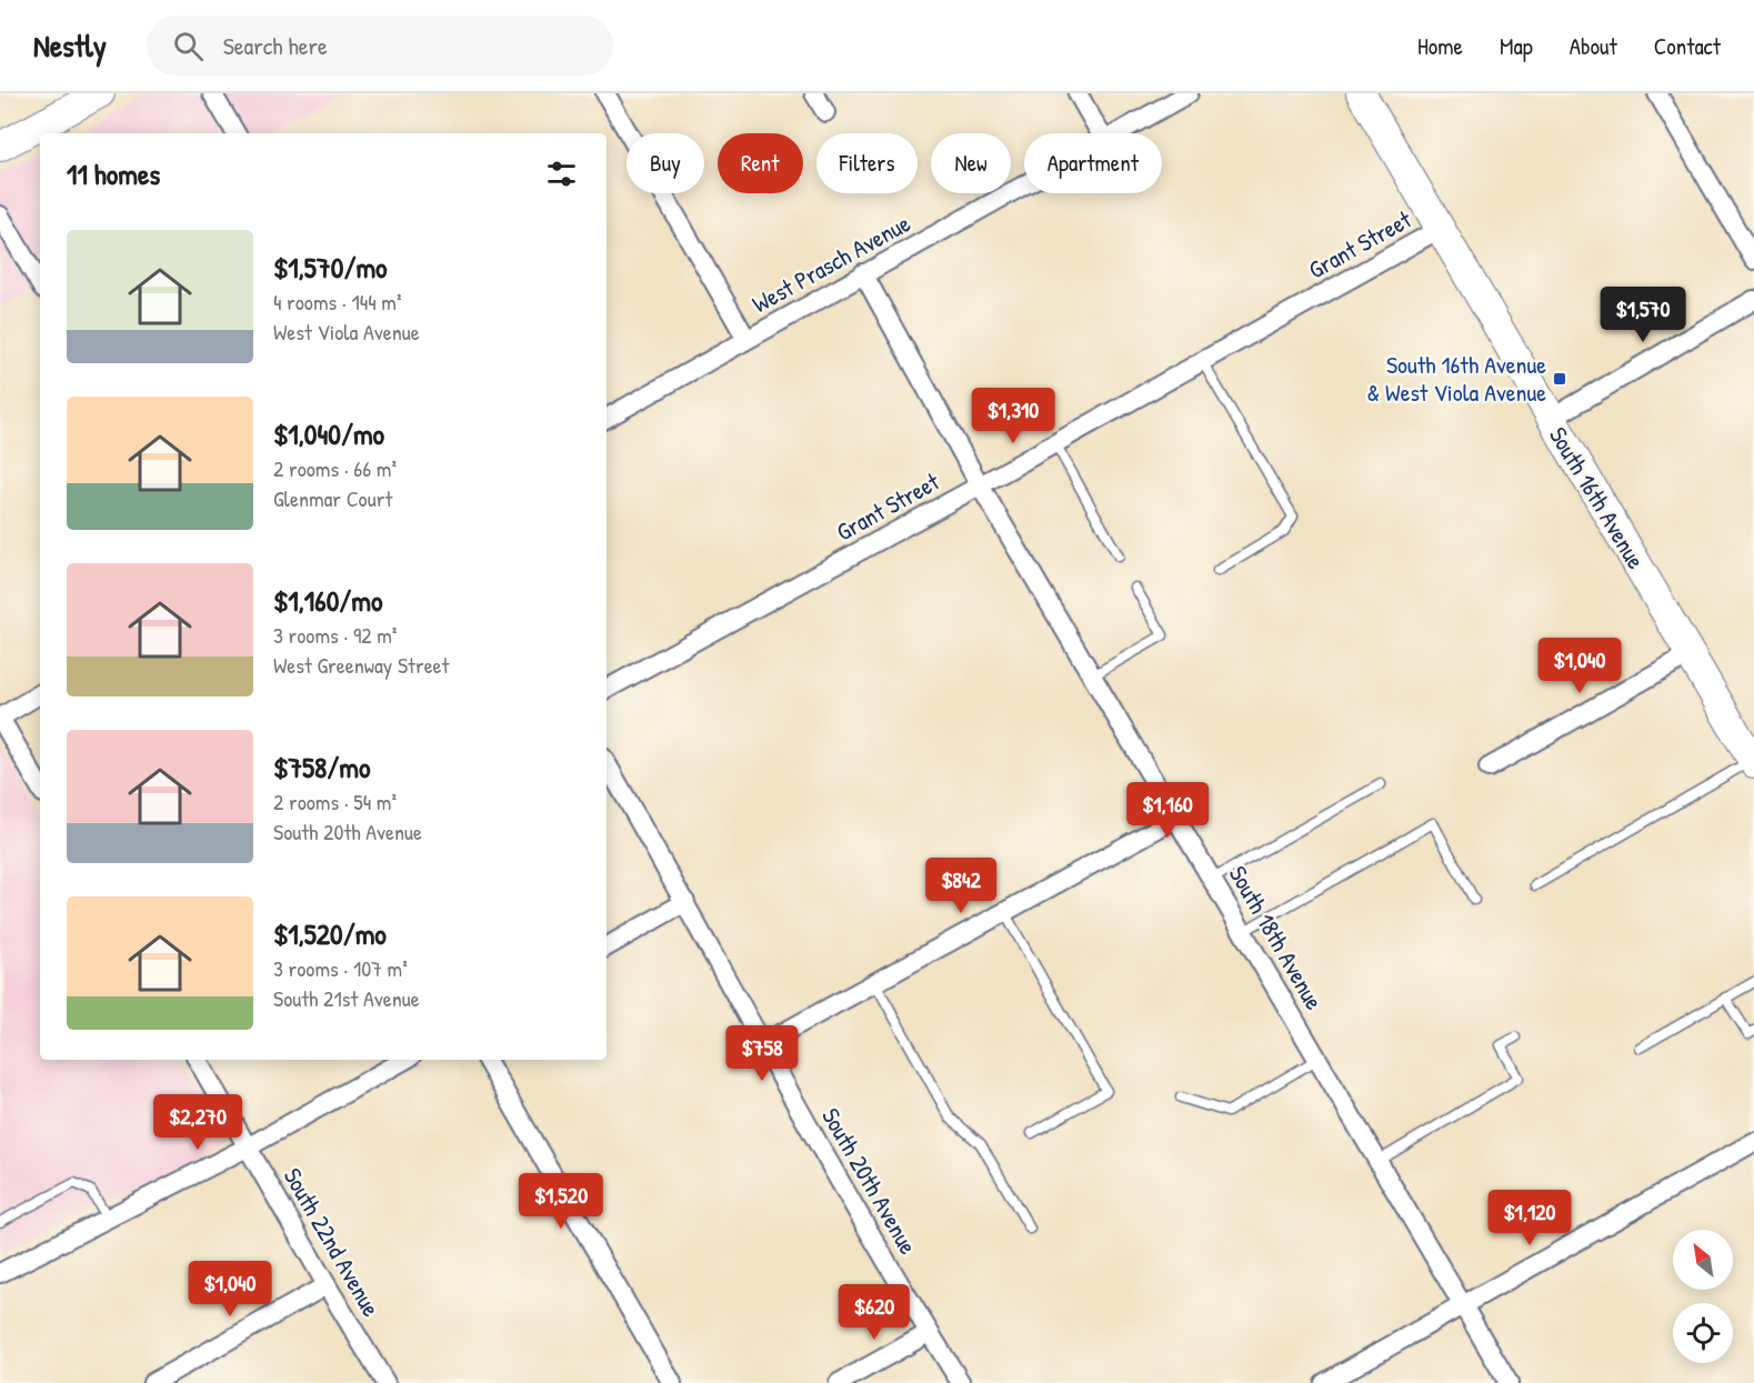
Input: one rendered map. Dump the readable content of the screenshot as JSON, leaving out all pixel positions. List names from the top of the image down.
{
  "streets": {
    "main road": ["South 16th Avenue"],
    "street": [
      "Grant Street",
      "West Prasch Avenue",
      "South 18th Avenue",
      "South 20th Avenue",
      "South 22nd Avenue"
    ]
  },
  "crossings": [
    ["Grant Street", "South 16th Avenue"],
    ["Grant Street", "South 18th Avenue"],
    ["West Prasch Avenue", "South 18th Avenue"]
  ],
  "places": {
    "transit": ["South 16th Avenue & West Viola Avenue"]
  },
  "north": "top left",
  "page": {
    "header": "Nestly",
    "search": "Search here",
    "nav": [
      "Home",
      "Map",
      "About",
      "Contact"
    ],
    "chip": [
      "Buy",
      "Rent",
      "Filters",
      "New",
      "Apartment"
    ],
    "heading": "11 homes",
    "list": [
      {
        "name": "$1,570/mo",
        "note": "4 rooms · 144 m² · West Viola Avenue"
      },
      {
        "name": "$1,040/mo",
        "note": "2 rooms · 66 m² · Glenmar Court"
      },
      {
        "name": "$1,160/mo",
        "note": "3 rooms · 92 m² · West Greenway Street"
      },
      {
        "name": "$758/mo",
        "note": "2 rooms · 54 m² · South 20th Avenue"
      },
      {
        "name": "$1,520/mo",
        "note": "3 rooms · 107 m² · South 21st Avenue"
      }
    ],
    "price": [
      "$1,570",
      "$1,310",
      "$1,040",
      "$1,160",
      "$842",
      "$758",
      "$2,270",
      "$1,520",
      "$1,120",
      "$1,040",
      "$620"
    ]
  }
}
